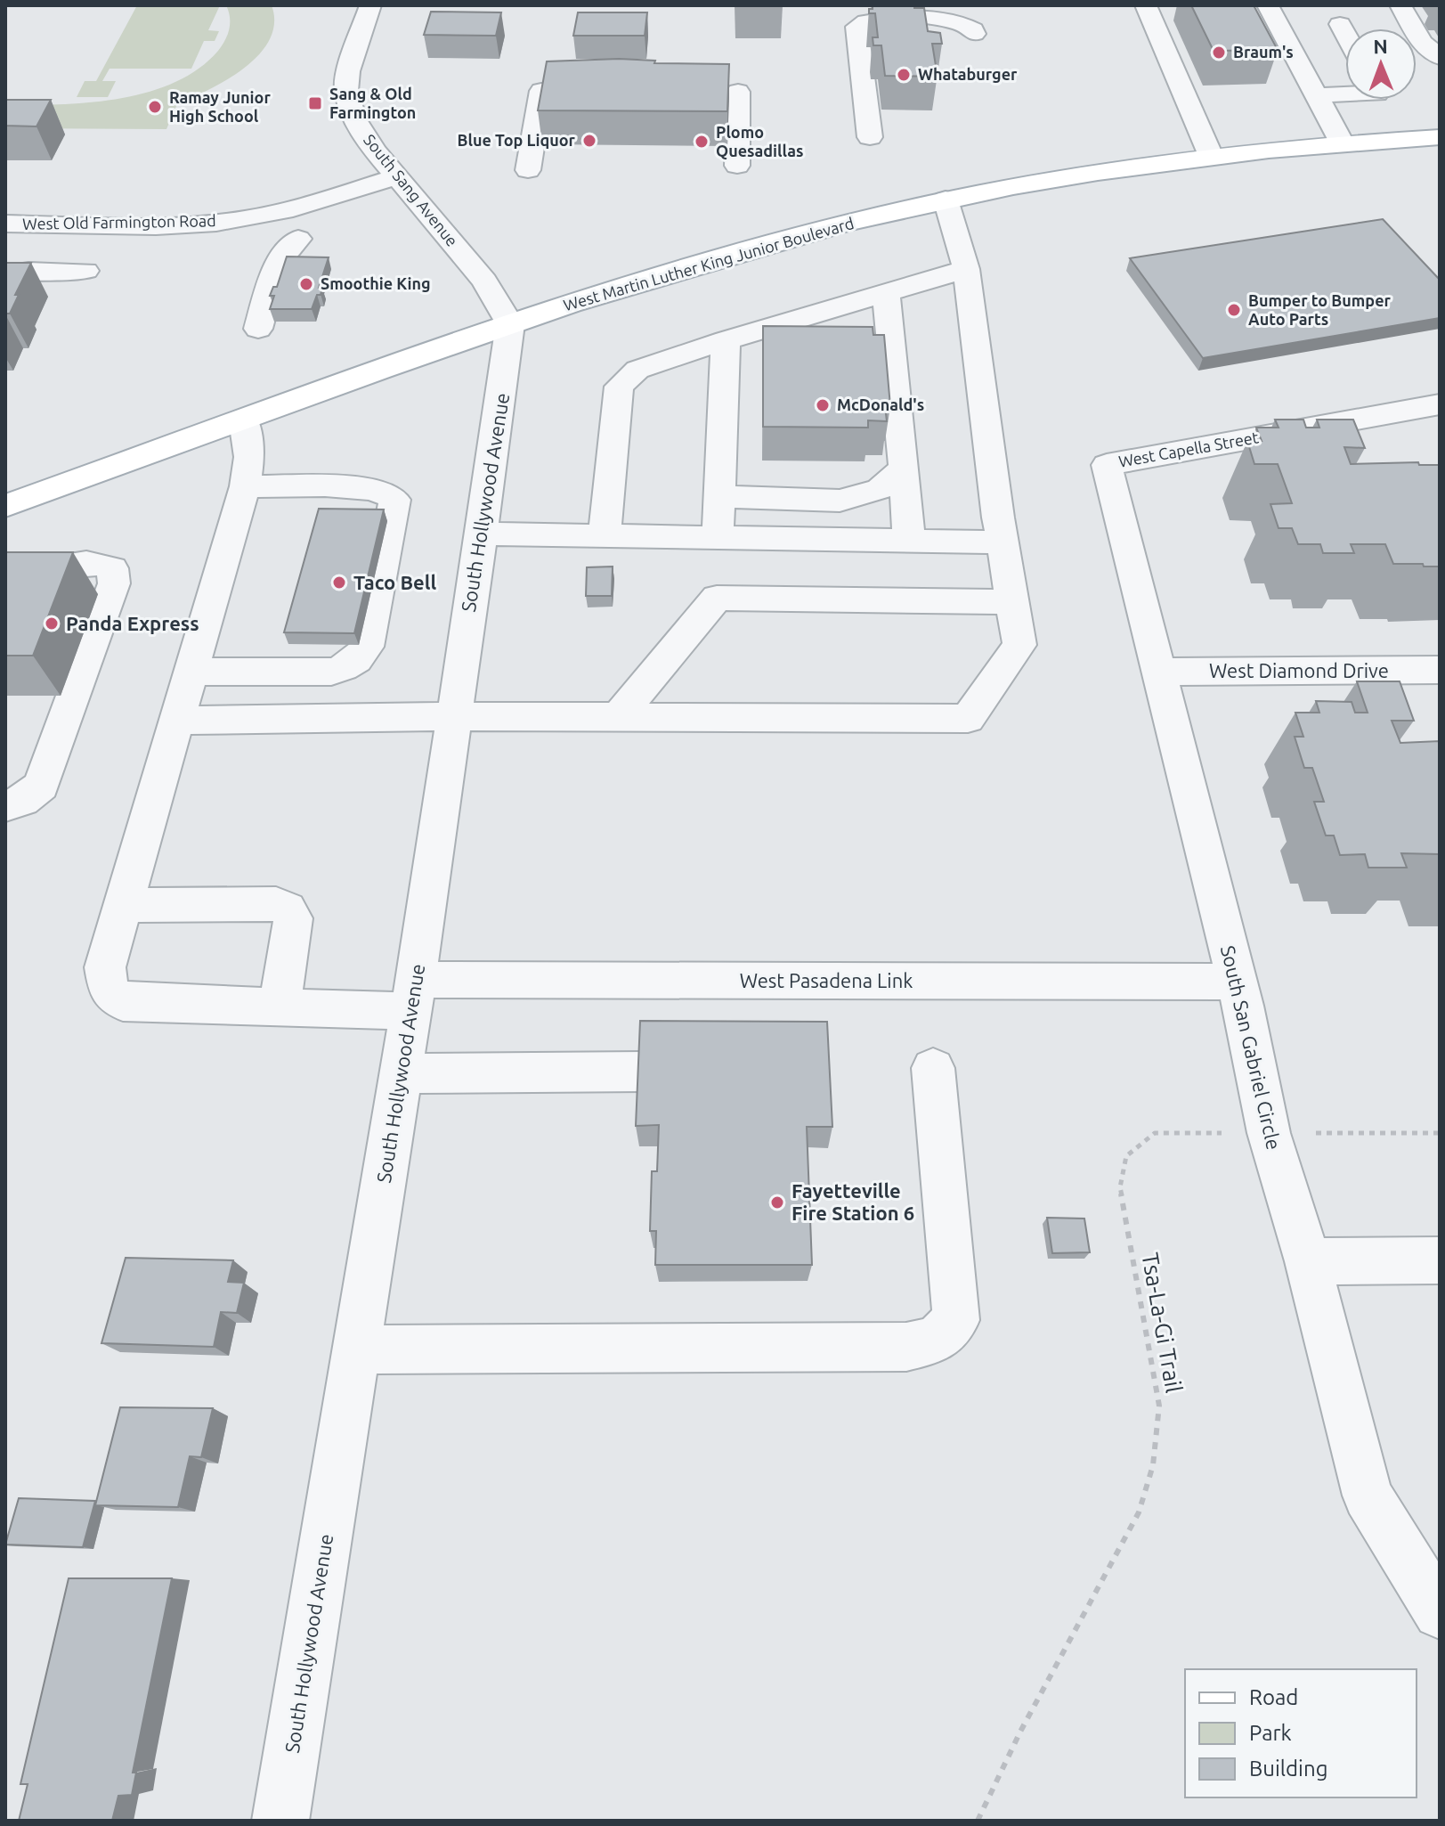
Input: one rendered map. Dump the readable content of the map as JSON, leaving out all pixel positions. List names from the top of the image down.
{
  "streets": {
    "main road": ["West Martin Luther King Junior Boulevard"],
    "street": [
      "South Sang Avenue",
      "West Old Farmington Road",
      "West Capella Street",
      "South Hollywood Avenue",
      "West Diamond Drive",
      "West Pasadena Link",
      "South San Gabriel Circle"
    ],
    "path": ["Tsa-La-Gi Trail"]
  },
  "crossings": [
    ["South Sang Avenue", "West Old Farmington Road"],
    ["South Sang Avenue", "West Martin Luther King Junior Boulevard"],
    ["South Sang Avenue", "South Hollywood Avenue"],
    ["West Martin Luther King Junior Boulevard", "South Hollywood Avenue"],
    ["West Martin Luther King Junior Boulevard", "West Pasadena Link"],
    ["West Capella Street", "South San Gabriel Circle"],
    ["South Hollywood Avenue", "West Pasadena Link"],
    ["West Diamond Drive", "South San Gabriel Circle"],
    ["West Pasadena Link", "South San Gabriel Circle"],
    ["South San Gabriel Circle", "Tsa-La-Gi Trail"]
  ],
  "places": {
    "other": [
      "Braum's",
      "Whataburger",
      "Ramay Junior High School",
      "Blue Top Liquor",
      "Plomo Quesadillas",
      "Smoothie King",
      "Bumper to Bumper Auto Parts",
      "McDonald's",
      "Taco Bell",
      "Panda Express",
      "Fayetteville Fire Station 6"
    ],
    "transit": ["Sang & Old Farmington"]
  },
  "legend": ["Road", "Park", "Building"],
  "north": "top"
}
